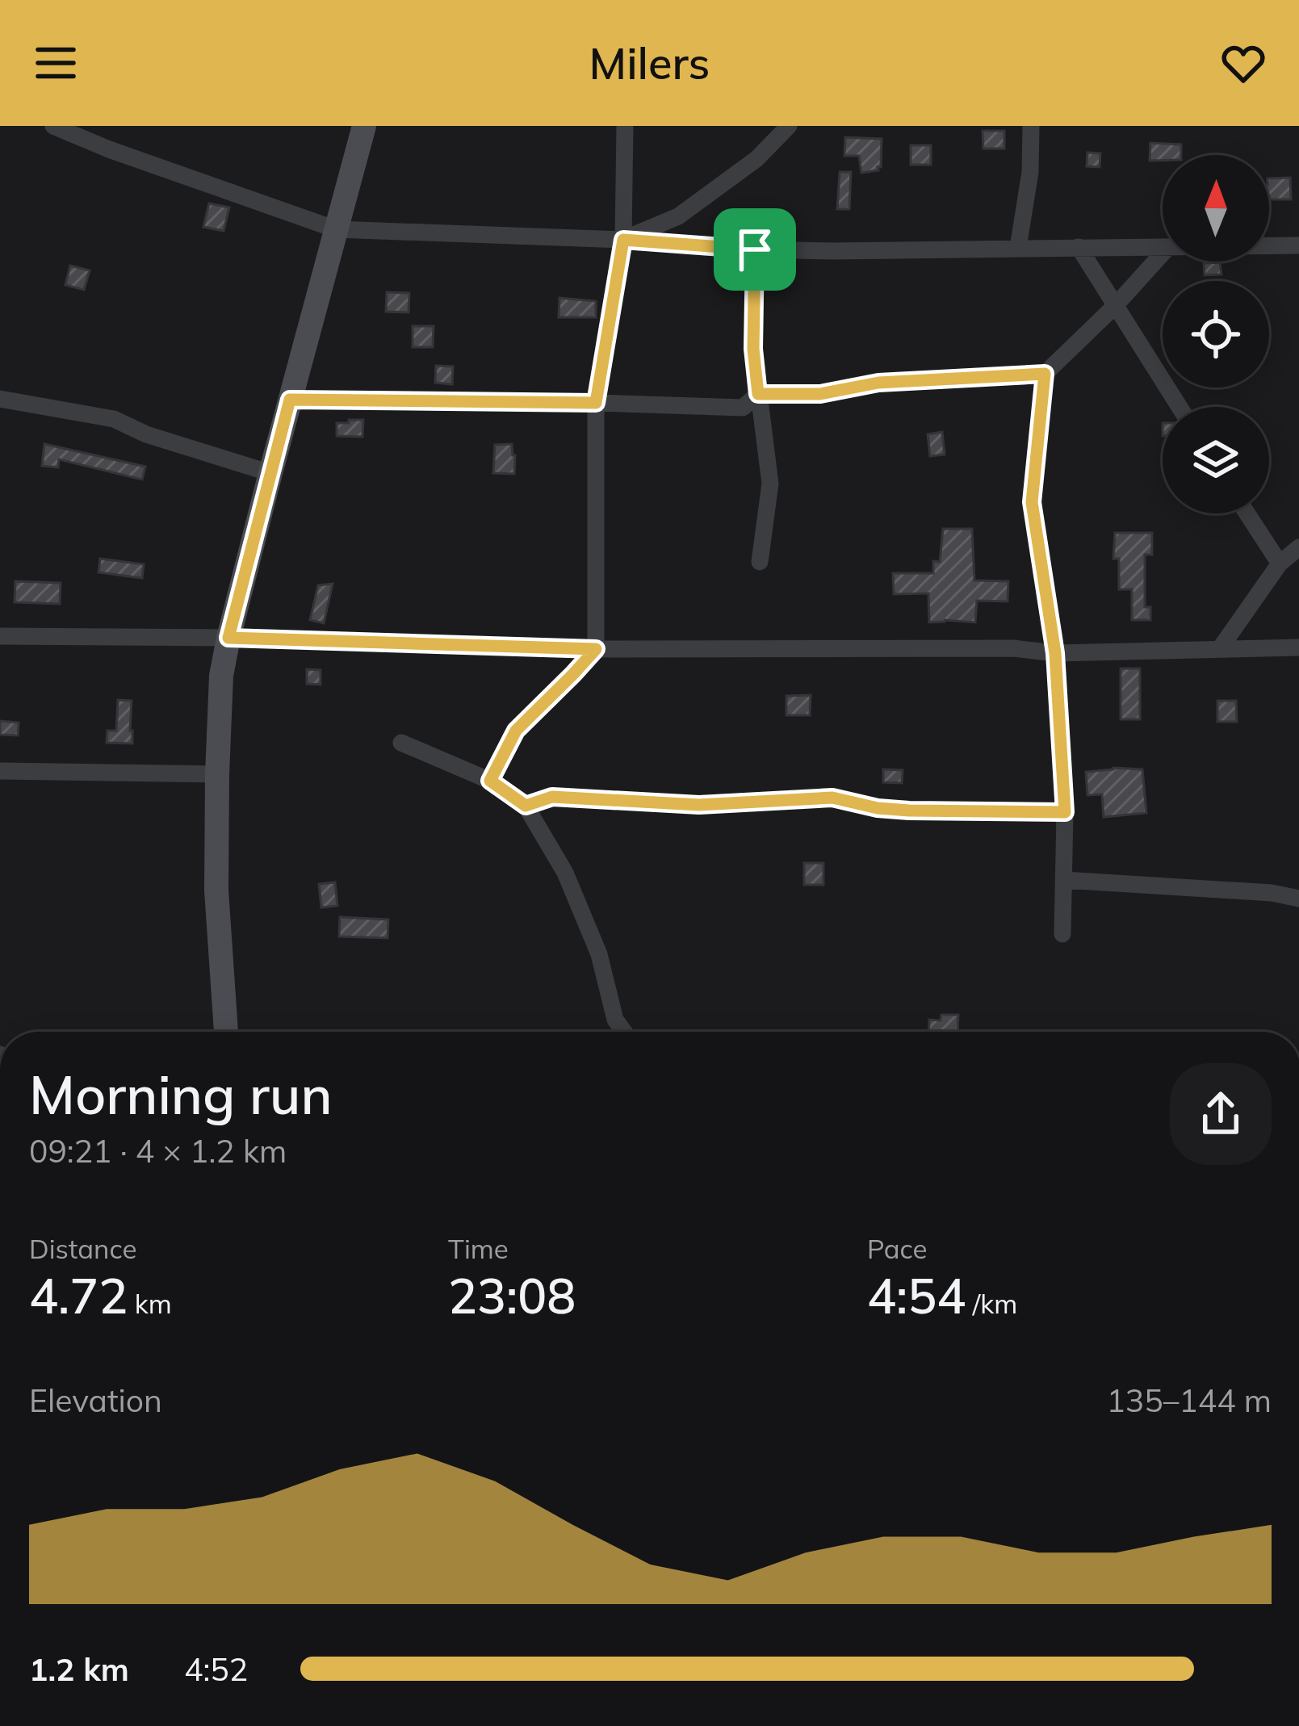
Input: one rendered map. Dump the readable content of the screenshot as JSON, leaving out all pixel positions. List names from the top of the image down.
{
  "north": "top",
  "page": {
    "header": "Milers",
    "heading": ["Morning run", "09:21 · 4 × 1.2 km"],
    "stats": [
      ["Distance", "4.72 km"],
      ["Time", "23:08"],
      ["Pace", "4:54 /km"]
    ],
    "chart": ["Elevation", "135–144 m"],
    "list": [
      {
        "name": "1.2 km",
        "note": "4:52"
      }
    ]
  }
}
